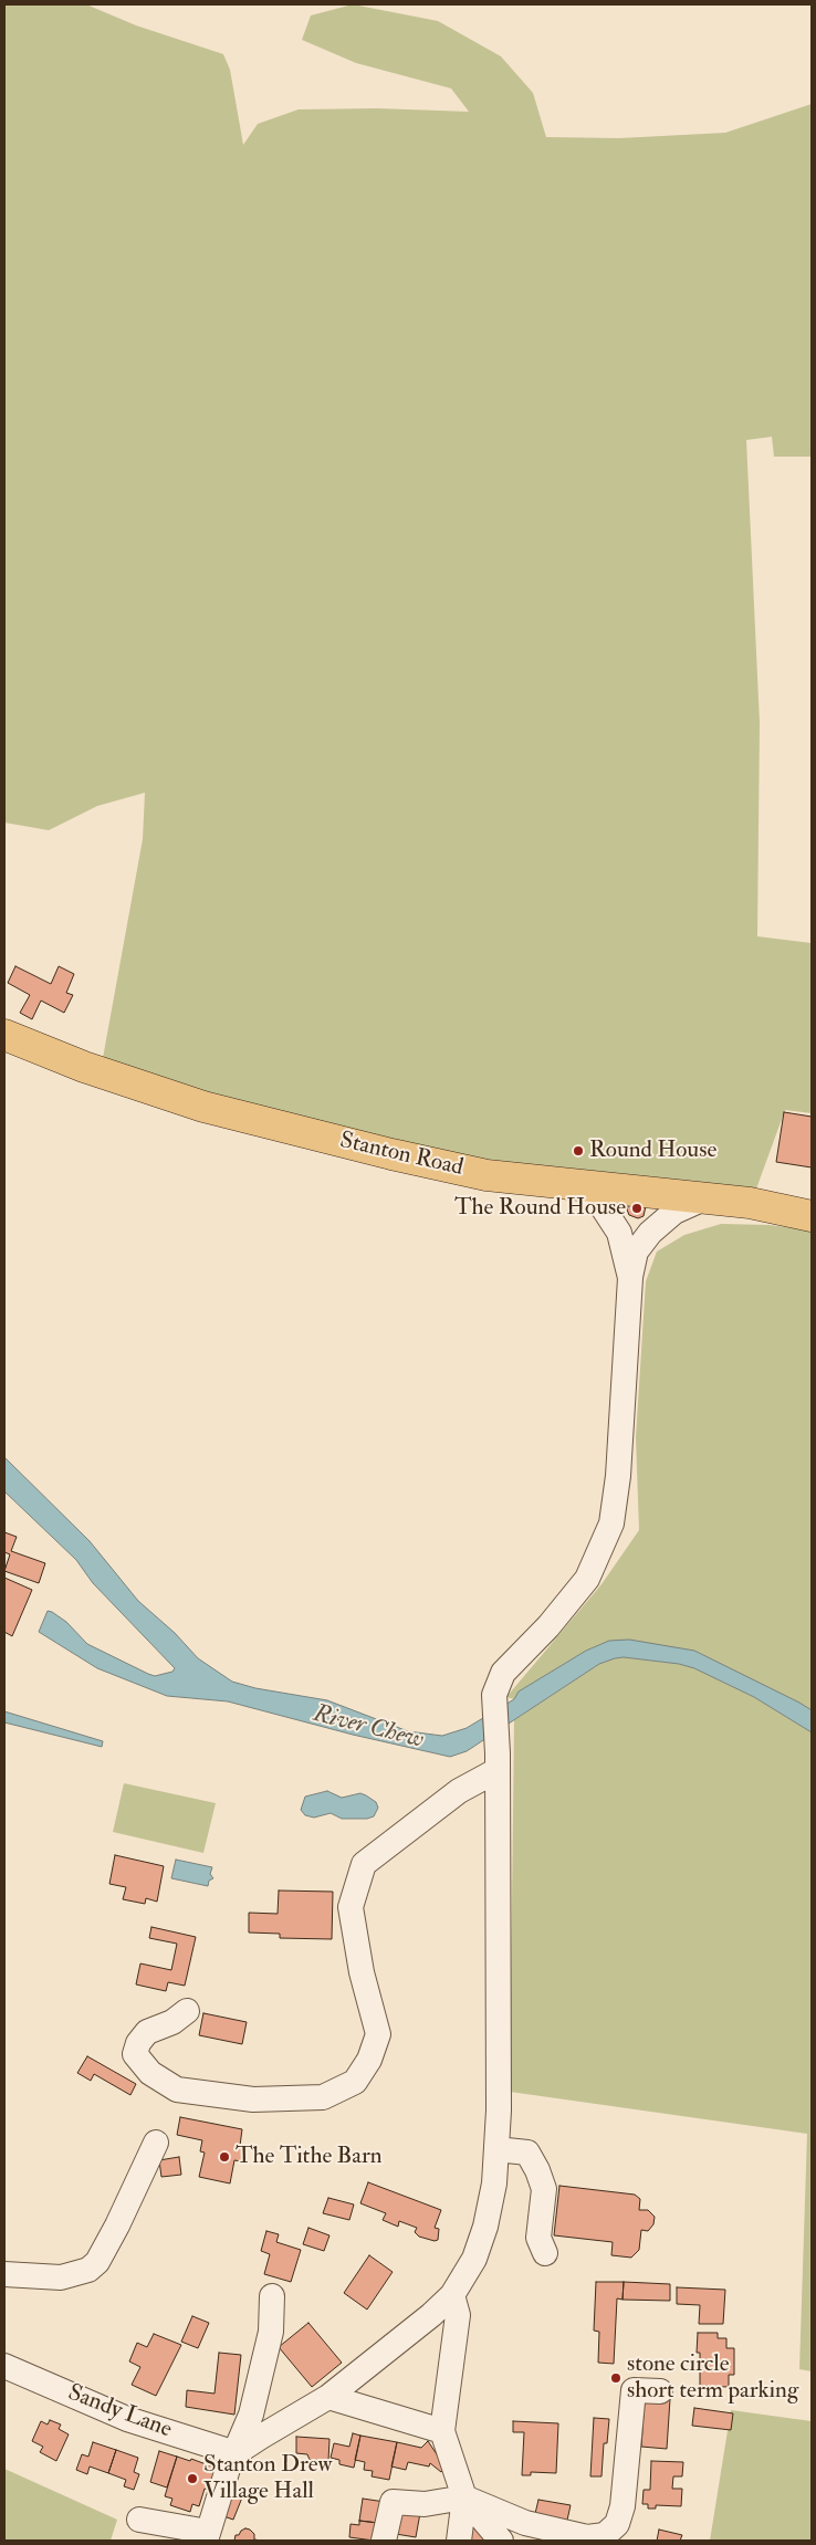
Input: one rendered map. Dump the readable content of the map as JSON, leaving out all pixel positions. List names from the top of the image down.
{
  "streets": {
    "main road": ["Stanton Road"],
    "street": ["Sandy Lane"]
  },
  "water": ["River Chew"],
  "places": [
    "Round House",
    "The Round House",
    "The Tithe Barn",
    "stone circle short term parking",
    "Stanton Drew Village Hall"
  ]
}
